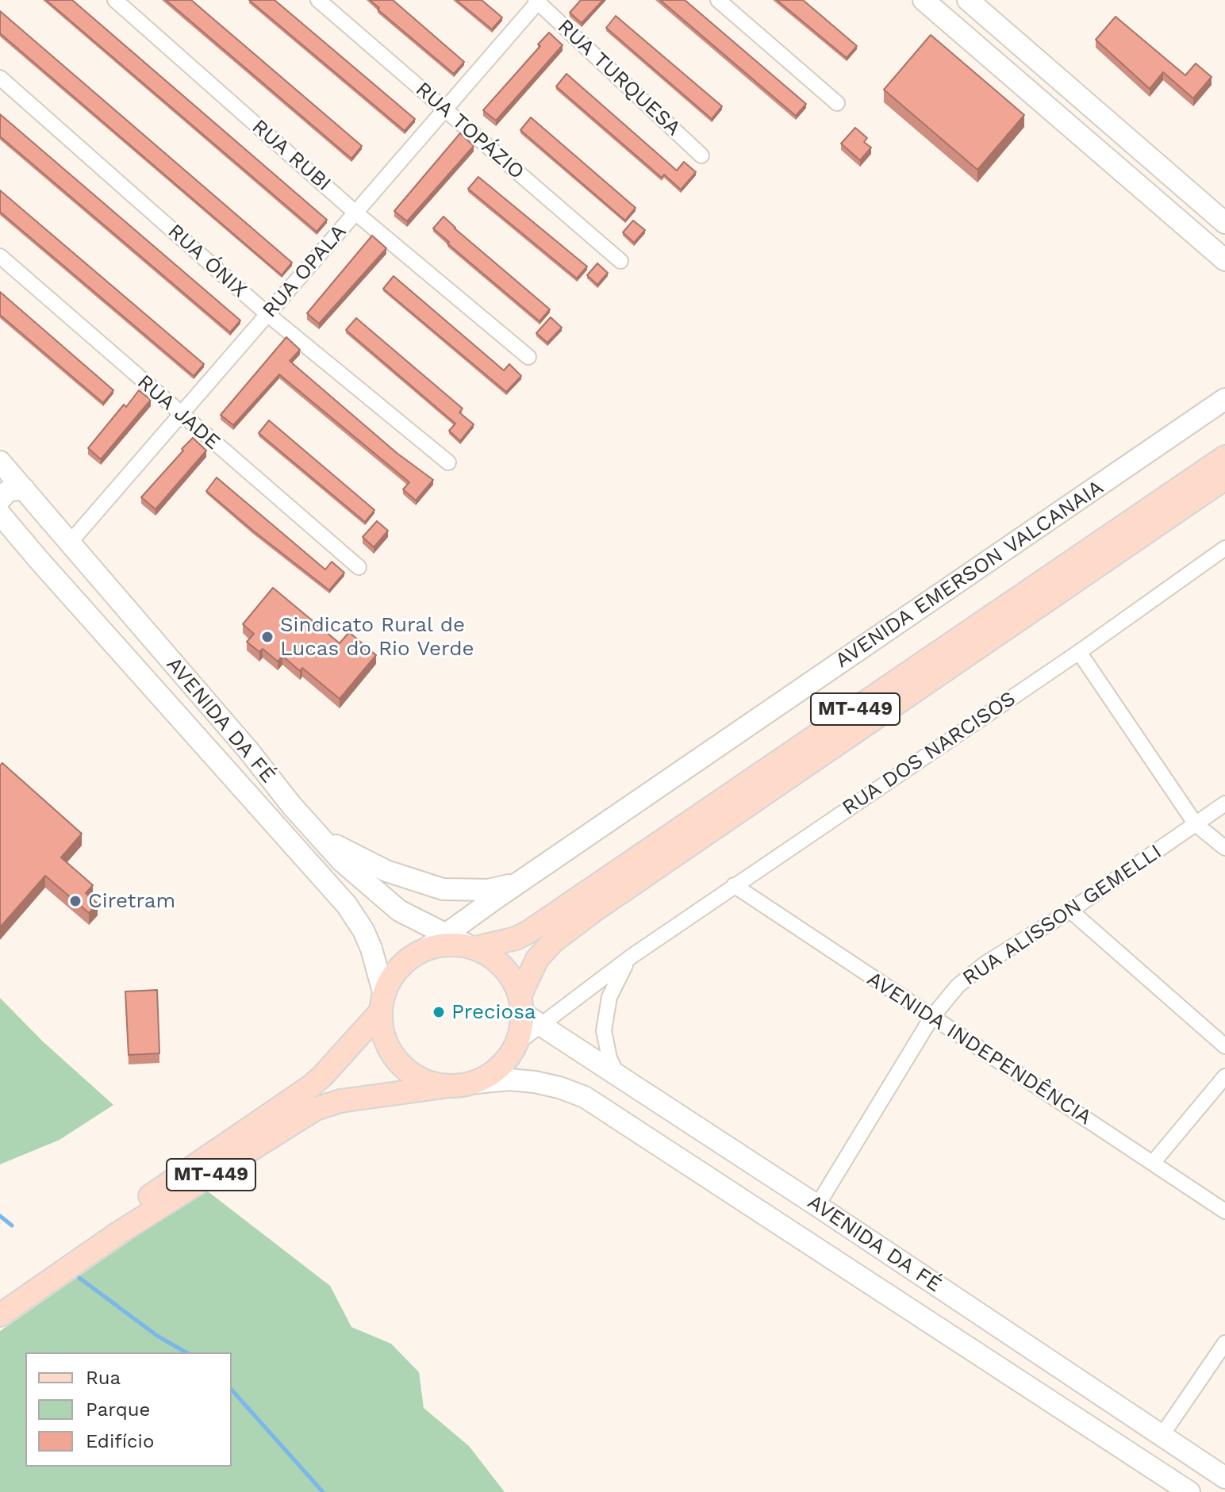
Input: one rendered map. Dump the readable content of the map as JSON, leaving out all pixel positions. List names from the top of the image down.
{
  "streets": {
    "main road": ["AVENIDA EMERSON VALCANAIA", "MT-449", "AVENIDA DA FÉ"],
    "street": [
      "RUA TURQUESA",
      "RUA TOPÁZIO",
      "RUA RUBI",
      "RUA ÓNIX",
      "RUA OPALA",
      "RUA JADE",
      "RUA DOS NARCISOS",
      "RUA ALISSON GEMELLI",
      "AVENIDA INDEPENDÊNCIA"
    ]
  },
  "crossings": [
    ["RUA TURQUESA", "RUA OPALA"],
    ["RUA TOPÁZIO", "RUA OPALA"],
    ["RUA RUBI", "RUA OPALA"],
    ["RUA ÓNIX", "RUA OPALA"],
    ["RUA OPALA", "RUA JADE"],
    ["RUA OPALA", "AVENIDA DA FÉ"],
    ["MT-449", "AVENIDA DA FÉ"],
    ["MT-449", "RUA DOS NARCISOS"],
    ["AVENIDA DA FÉ", "RUA DOS NARCISOS"],
    ["AVENIDA DA FÉ", "RUA ALISSON GEMELLI"],
    ["RUA DOS NARCISOS", "AVENIDA INDEPENDÊNCIA"],
    ["RUA ALISSON GEMELLI", "AVENIDA INDEPENDÊNCIA"]
  ],
  "places": ["Sindicato Rural de Lucas do Rio Verde", "Ciretram", "Preciosa"],
  "legend": ["Rua", "Parque", "Edifício"]
}
